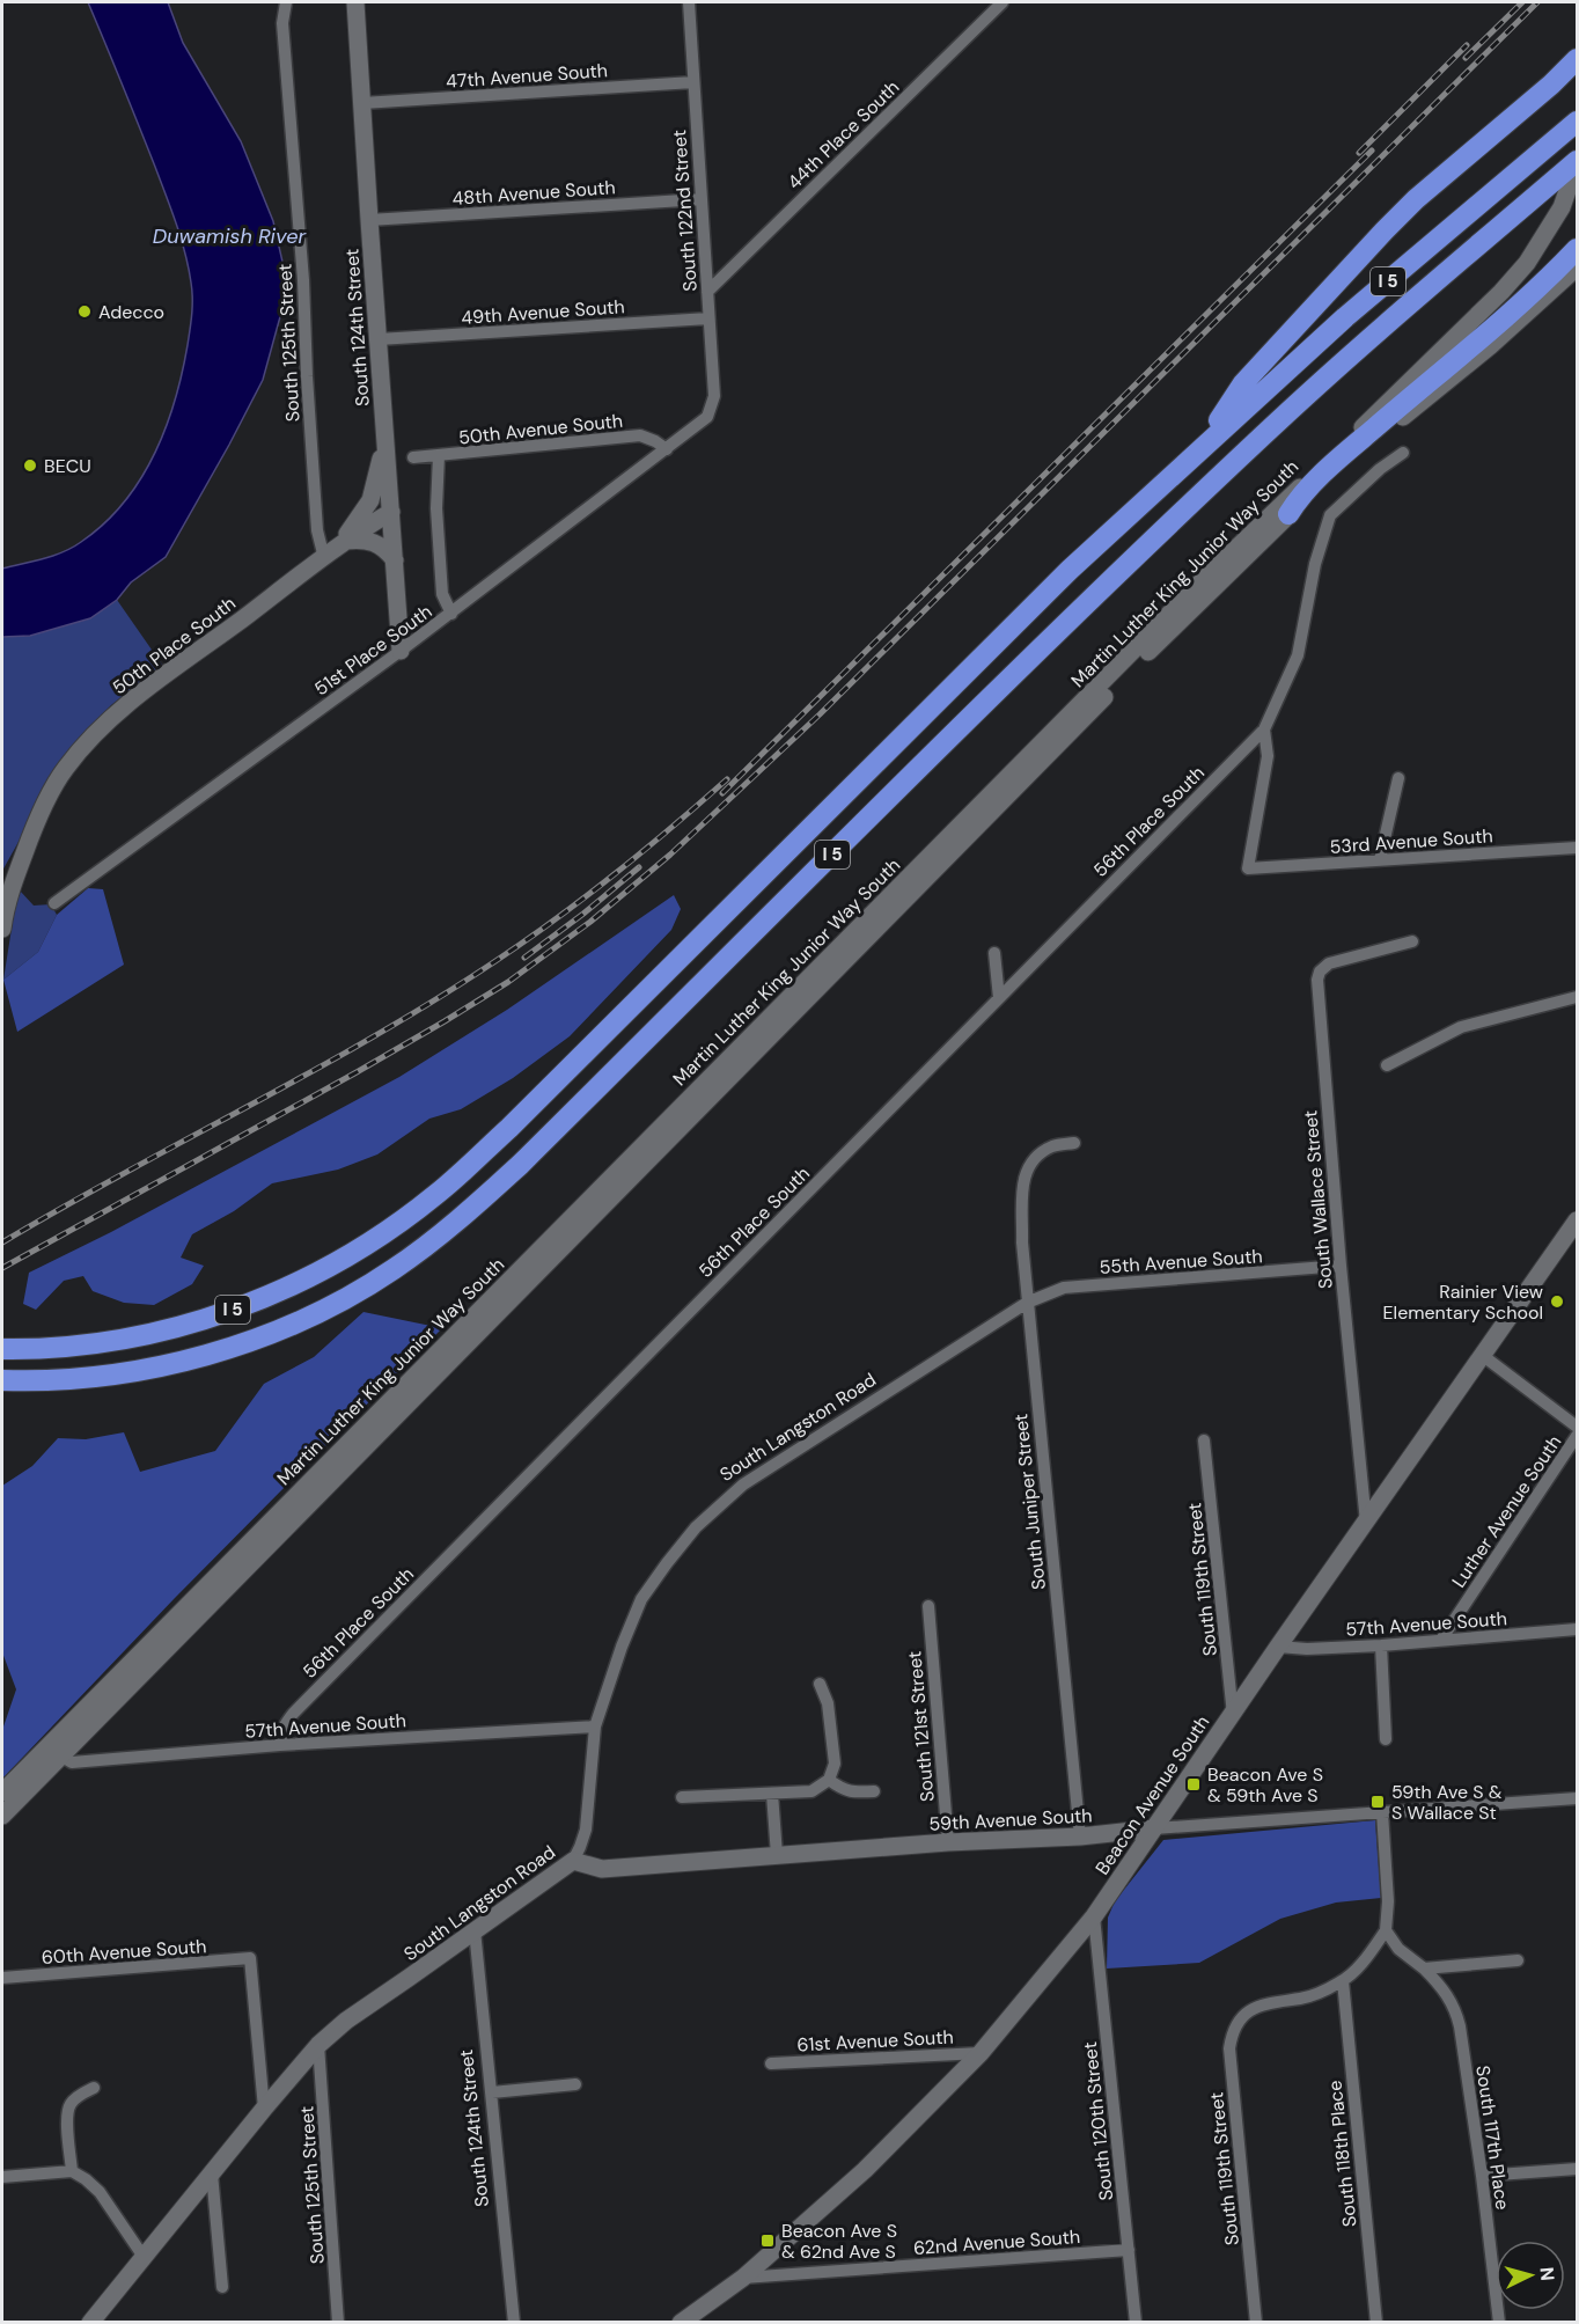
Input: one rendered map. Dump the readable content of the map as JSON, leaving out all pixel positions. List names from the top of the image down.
{
  "streets": {
    "highway": ["I 5"],
    "main road": [
      "South 124th Street",
      "Martin Luther King Junior Way South",
      "50th Place South",
      "South Langston Road",
      "Beacon Avenue South",
      "59th Avenue South"
    ],
    "street": [
      "47th Avenue South",
      "44th Place South",
      "48th Avenue South",
      "South 122nd Street",
      "49th Avenue South",
      "South 125th Street",
      "50th Avenue South",
      "51st Place South",
      "56th Place South",
      "53rd Avenue South",
      "South Wallace Street",
      "55th Avenue South",
      "South Juniper Street",
      "Luther Avenue South",
      "South 119th Street",
      "57th Avenue South",
      "South 121st Street",
      "60th Avenue South",
      "61st Avenue South",
      "South 120th Street",
      "South 117th Place",
      "South 118th Place",
      "62nd Avenue South"
    ]
  },
  "crossings": [
    ["47th Avenue South", "South 122nd Street"],
    ["47th Avenue South", "South 124th Street"],
    ["44th Place South", "South 122nd Street"],
    ["48th Avenue South", "South 122nd Street"],
    ["48th Avenue South", "South 124th Street"],
    ["South 122nd Street", "49th Avenue South"],
    ["South 122nd Street", "51st Place South"],
    ["I 5", "Martin Luther King Junior Way South"],
    ["49th Avenue South", "South 124th Street"],
    ["South 124th Street", "50th Place South"],
    ["South 124th Street", "51st Place South"],
    ["South 124th Street", "South Langston Road"],
    ["South 125th Street", "50th Place South"],
    ["South 125th Street", "South Langston Road"],
    ["50th Avenue South", "51st Place South"],
    ["Martin Luther King Junior Way South", "57th Avenue South"],
    ["56th Place South", "53rd Avenue South"],
    ["56th Place South", "57th Avenue South"],
    ["South Wallace Street", "55th Avenue South"],
    ["South Wallace Street", "Beacon Avenue South"],
    ["55th Avenue South", "South Langston Road"],
    ["55th Avenue South", "South Juniper Street"],
    ["South Langston Road", "South Juniper Street"],
    ["South Langston Road", "57th Avenue South"],
    ["South Langston Road", "59th Avenue South"],
    ["South Langston Road", "60th Avenue South"],
    ["South Juniper Street", "59th Avenue South"],
    ["Luther Avenue South", "57th Avenue South"],
    ["South 119th Street", "Beacon Avenue South"],
    ["South 119th Street", "South 118th Place"],
    ["57th Avenue South", "Beacon Avenue South"],
    ["South 121st Street", "59th Avenue South"],
    ["Beacon Avenue South", "59th Avenue South"],
    ["Beacon Avenue South", "61st Avenue South"],
    ["Beacon Avenue South", "South 120th Street"],
    ["Beacon Avenue South", "62nd Avenue South"],
    ["South 120th Street", "62nd Avenue South"]
  ],
  "water": ["Duwamish River"],
  "places": {
    "other": ["Adecco", "BECU", "Rainier View Elementary School"],
    "transit": ["Beacon Ave S & 59th Ave S", "59th Ave S & S Wallace St", "Beacon Ave S & 62nd Ave S"]
  },
  "north": "right"
}
